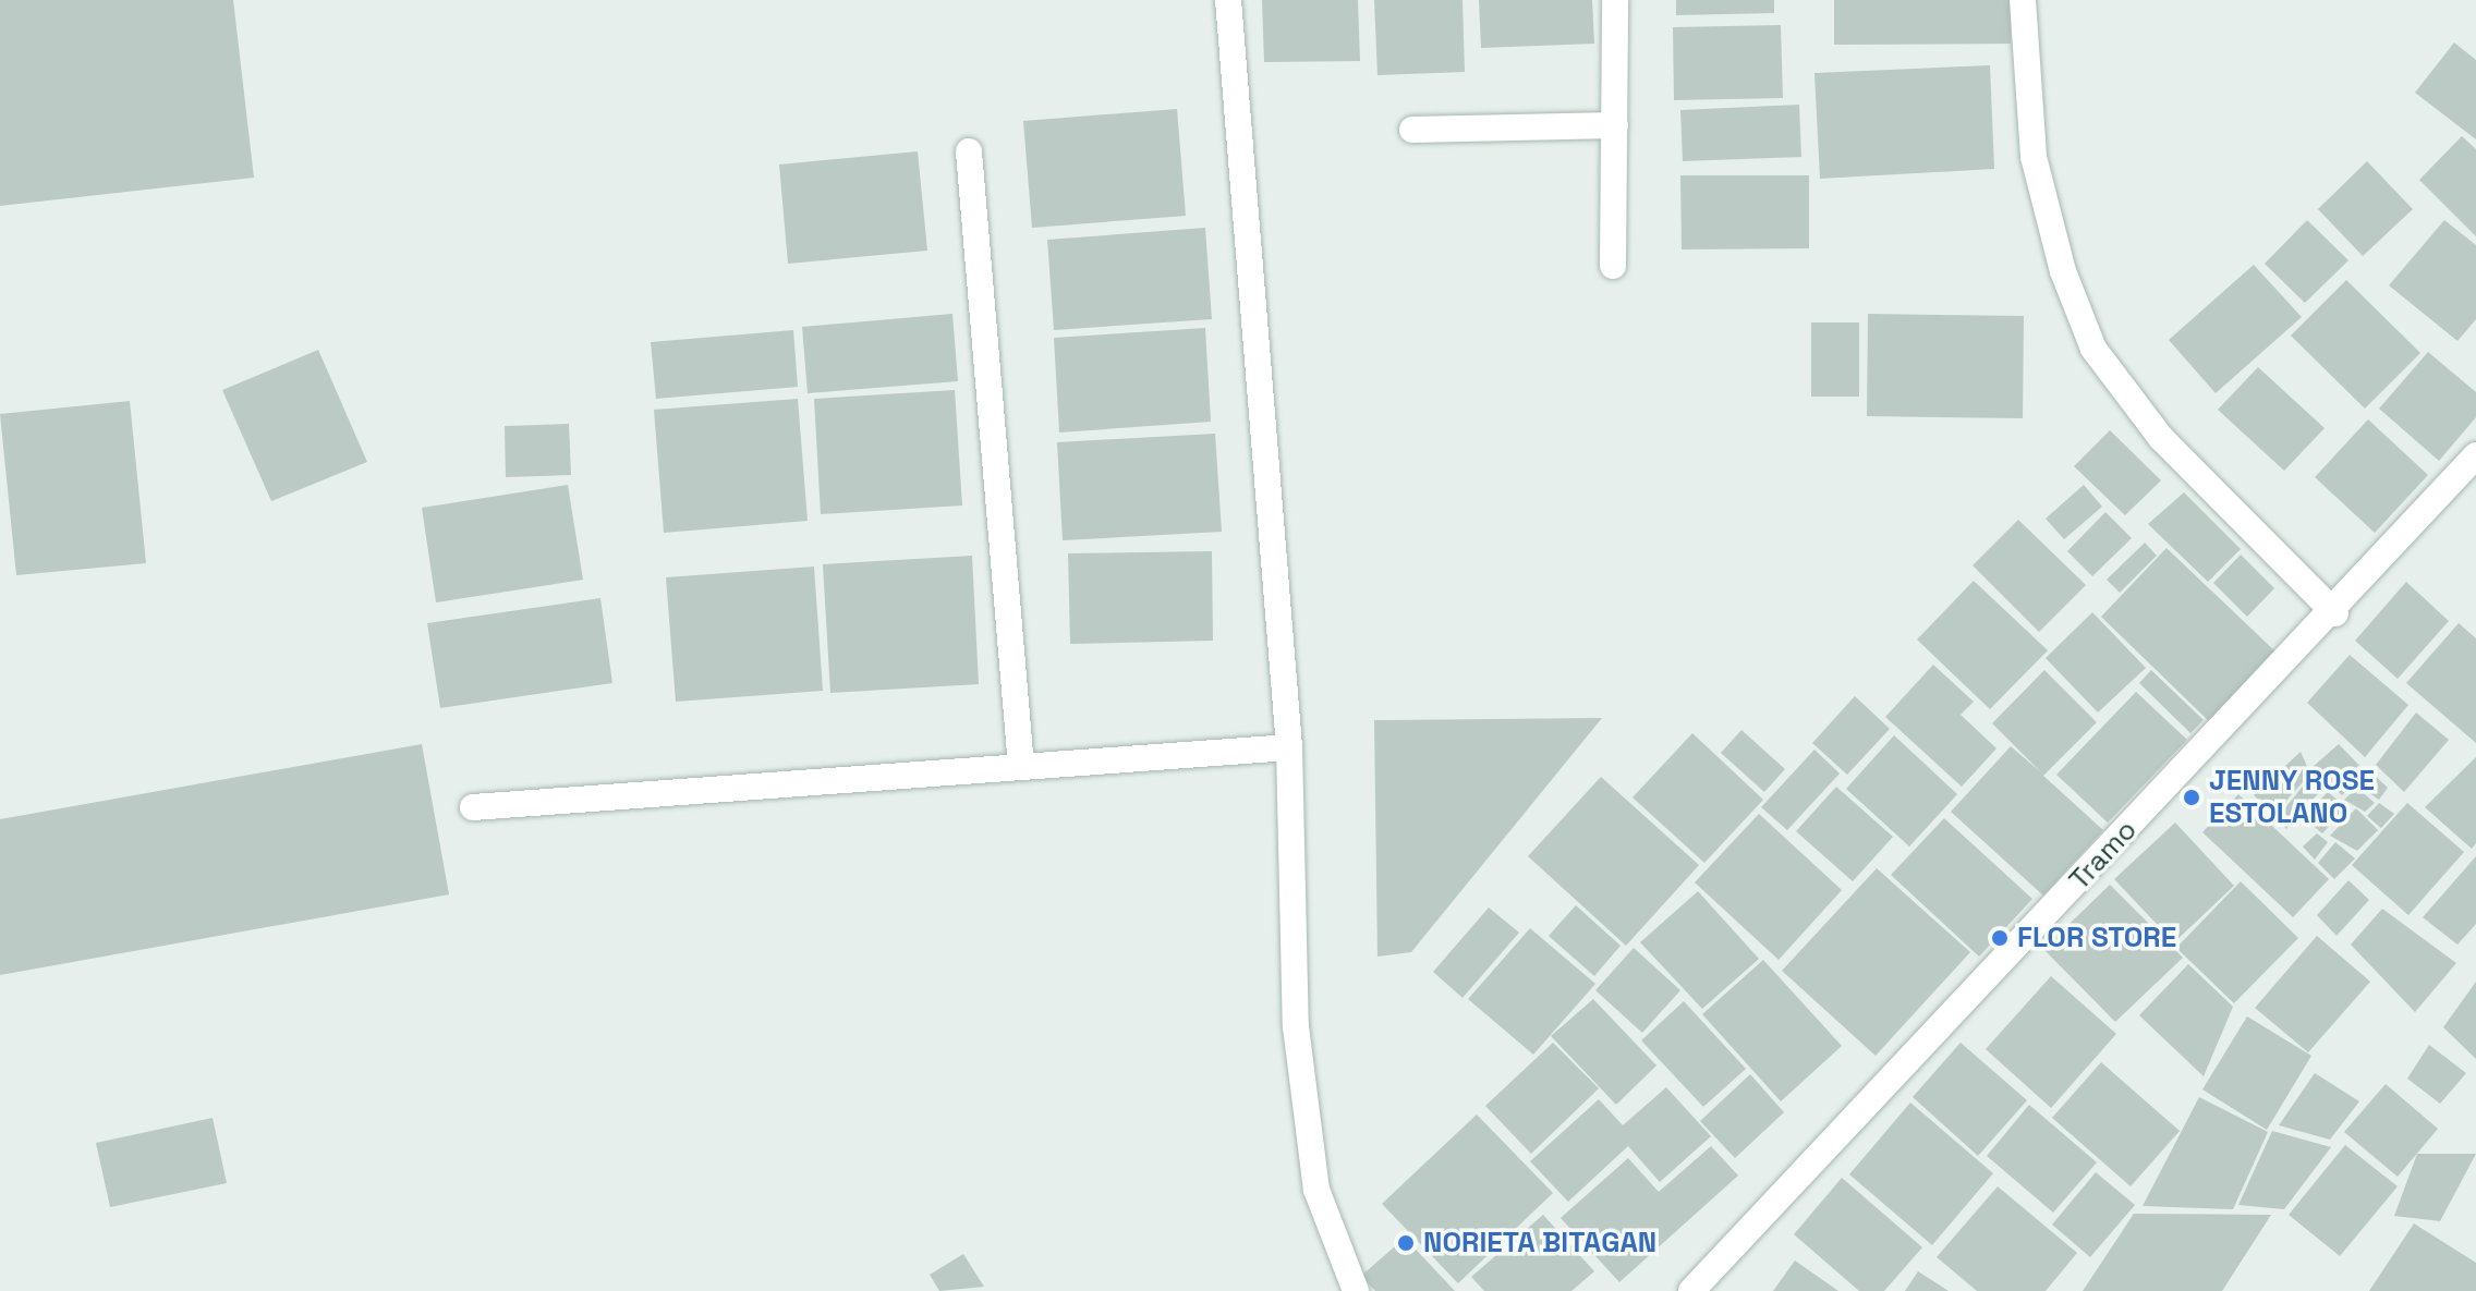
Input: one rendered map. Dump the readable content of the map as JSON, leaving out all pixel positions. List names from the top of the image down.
{
  "streets": {
    "street": ["Tramo"]
  },
  "places": ["JENNY ROSE ESTOLANO", "FLOR STORE", "NORIETA BITAGAN"]
}
